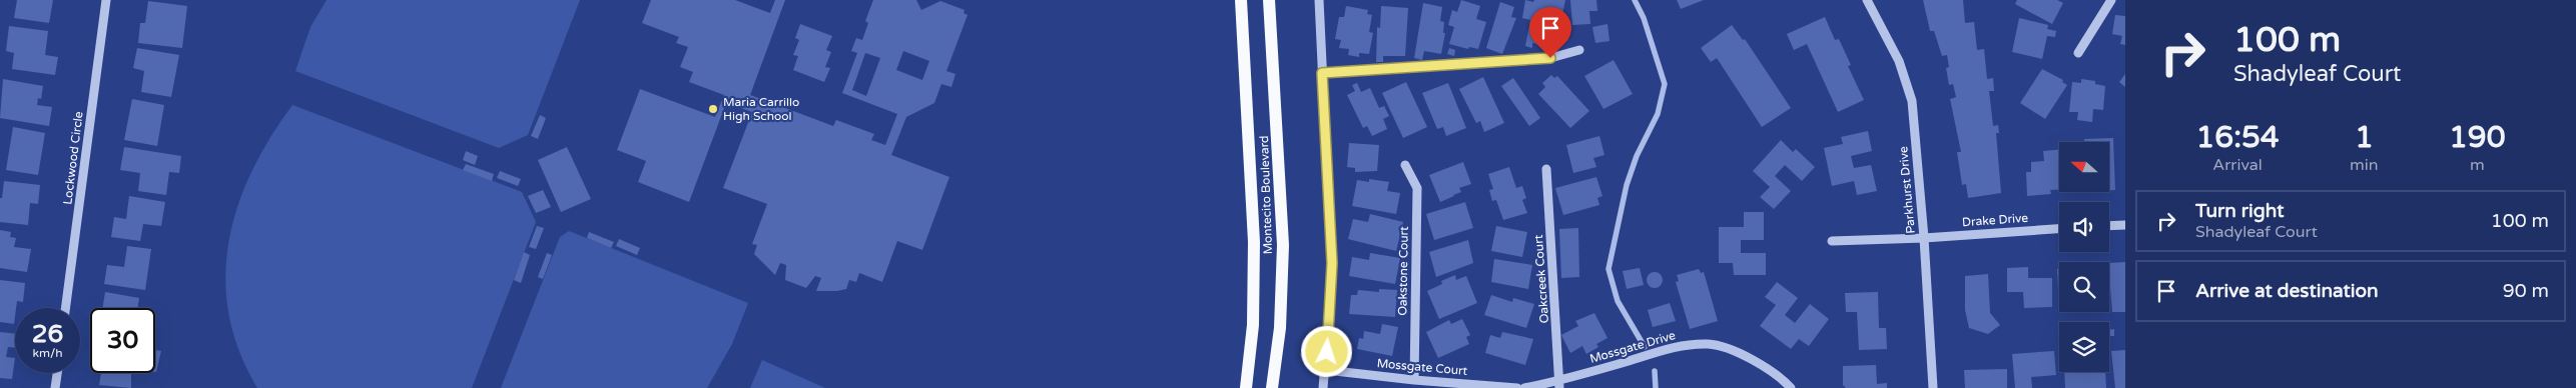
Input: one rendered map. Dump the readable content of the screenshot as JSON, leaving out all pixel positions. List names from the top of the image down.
{
  "streets": {
    "main road": ["Montecito Boulevard"],
    "street": [
      "Lockwood Circle",
      "Parkhurst Drive",
      "Drake Drive",
      "Oakstone Court",
      "Oakcreek Court",
      "Mossgate Drive",
      "Mossgate Court"
    ]
  },
  "crossings": [
    ["Parkhurst Drive", "Drake Drive"],
    ["Oakstone Court", "Mossgate Court"],
    ["Oakcreek Court", "Mossgate Drive"]
  ],
  "places": ["Maria Carrillo High School"],
  "north": "left",
  "page": {
    "turn": ["100 m", "Shadyleaf Court"],
    "eta": [
      "16:54",
      "Arrival",
      "1",
      "min",
      "190",
      "m"
    ],
    "list": [
      {
        "name": "Turn right",
        "note": "Shadyleaf Court",
        "value": "100 m"
      },
      {
        "name": "Arrive at destination",
        "value": "90 m"
      }
    ],
    "speed": "26 km/h",
    "limit": "30"
  }
}
